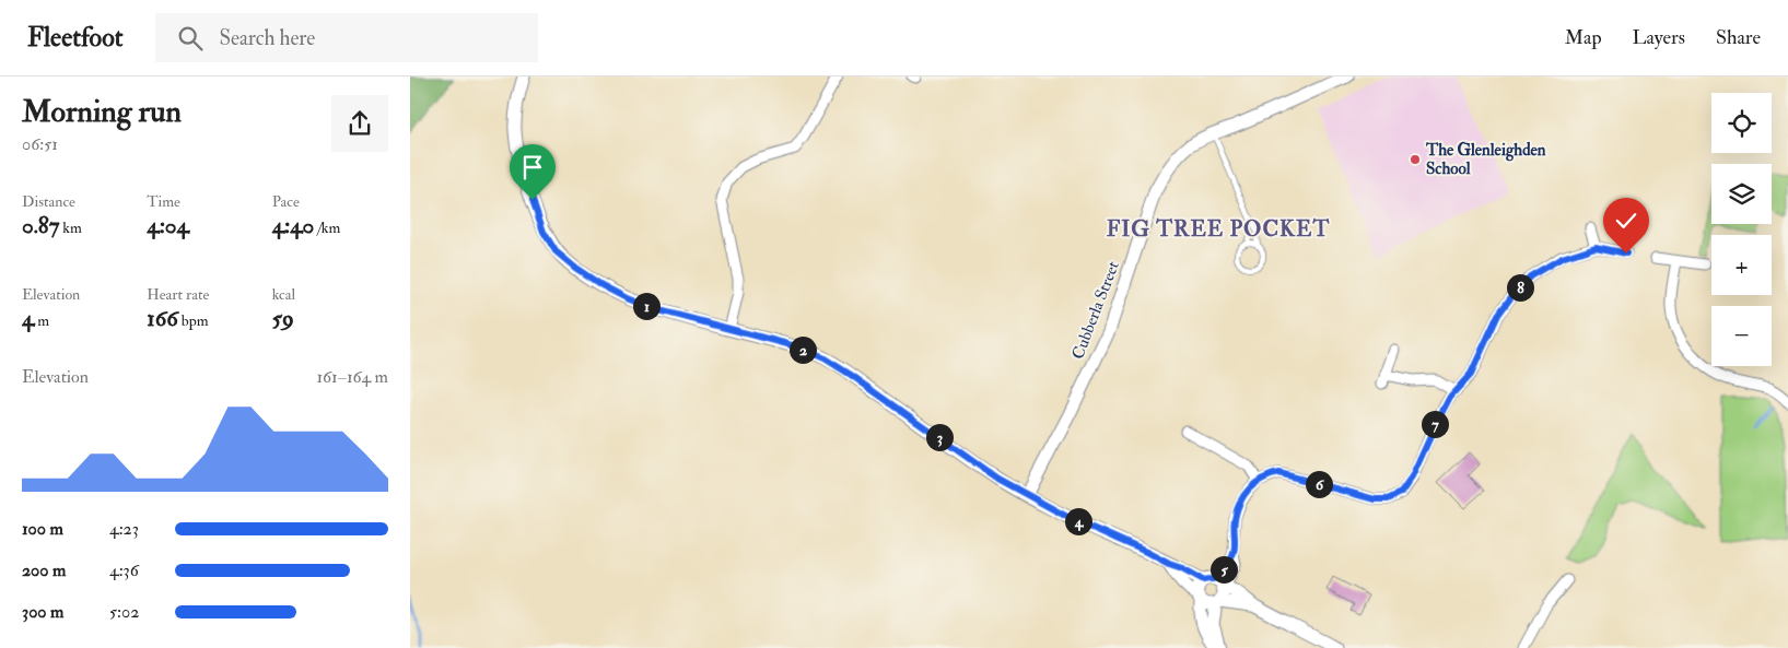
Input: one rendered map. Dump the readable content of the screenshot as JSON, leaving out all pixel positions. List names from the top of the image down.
{
  "streets": {
    "street": ["Cubberla Street"]
  },
  "districts": ["FIG TREE POCKET"],
  "places": ["The Glenleighden School"],
  "page": {
    "header": "Fleetfoot",
    "search": "Search here",
    "nav": ["Map", "Layers", "Share"],
    "heading": ["Morning run", "06:51"],
    "map_buttons": ["+", "−"],
    "stats": [
      ["Distance", "0.87 km"],
      ["Time", "4:04"],
      ["Pace", "4:40 /km"],
      ["Elevation", "4 m"],
      ["Heart rate", "166 bpm"],
      ["kcal", "59"]
    ],
    "pins": [
      "8",
      "1",
      "2",
      "7",
      "3",
      "6",
      "4",
      "5"
    ],
    "chart": ["Elevation", "161–164 m"],
    "list": [
      {
        "name": "100 m",
        "note": "4:23"
      },
      {
        "name": "200 m",
        "note": "4:36"
      },
      {
        "name": "300 m",
        "note": "5:02"
      }
    ]
  }
}
